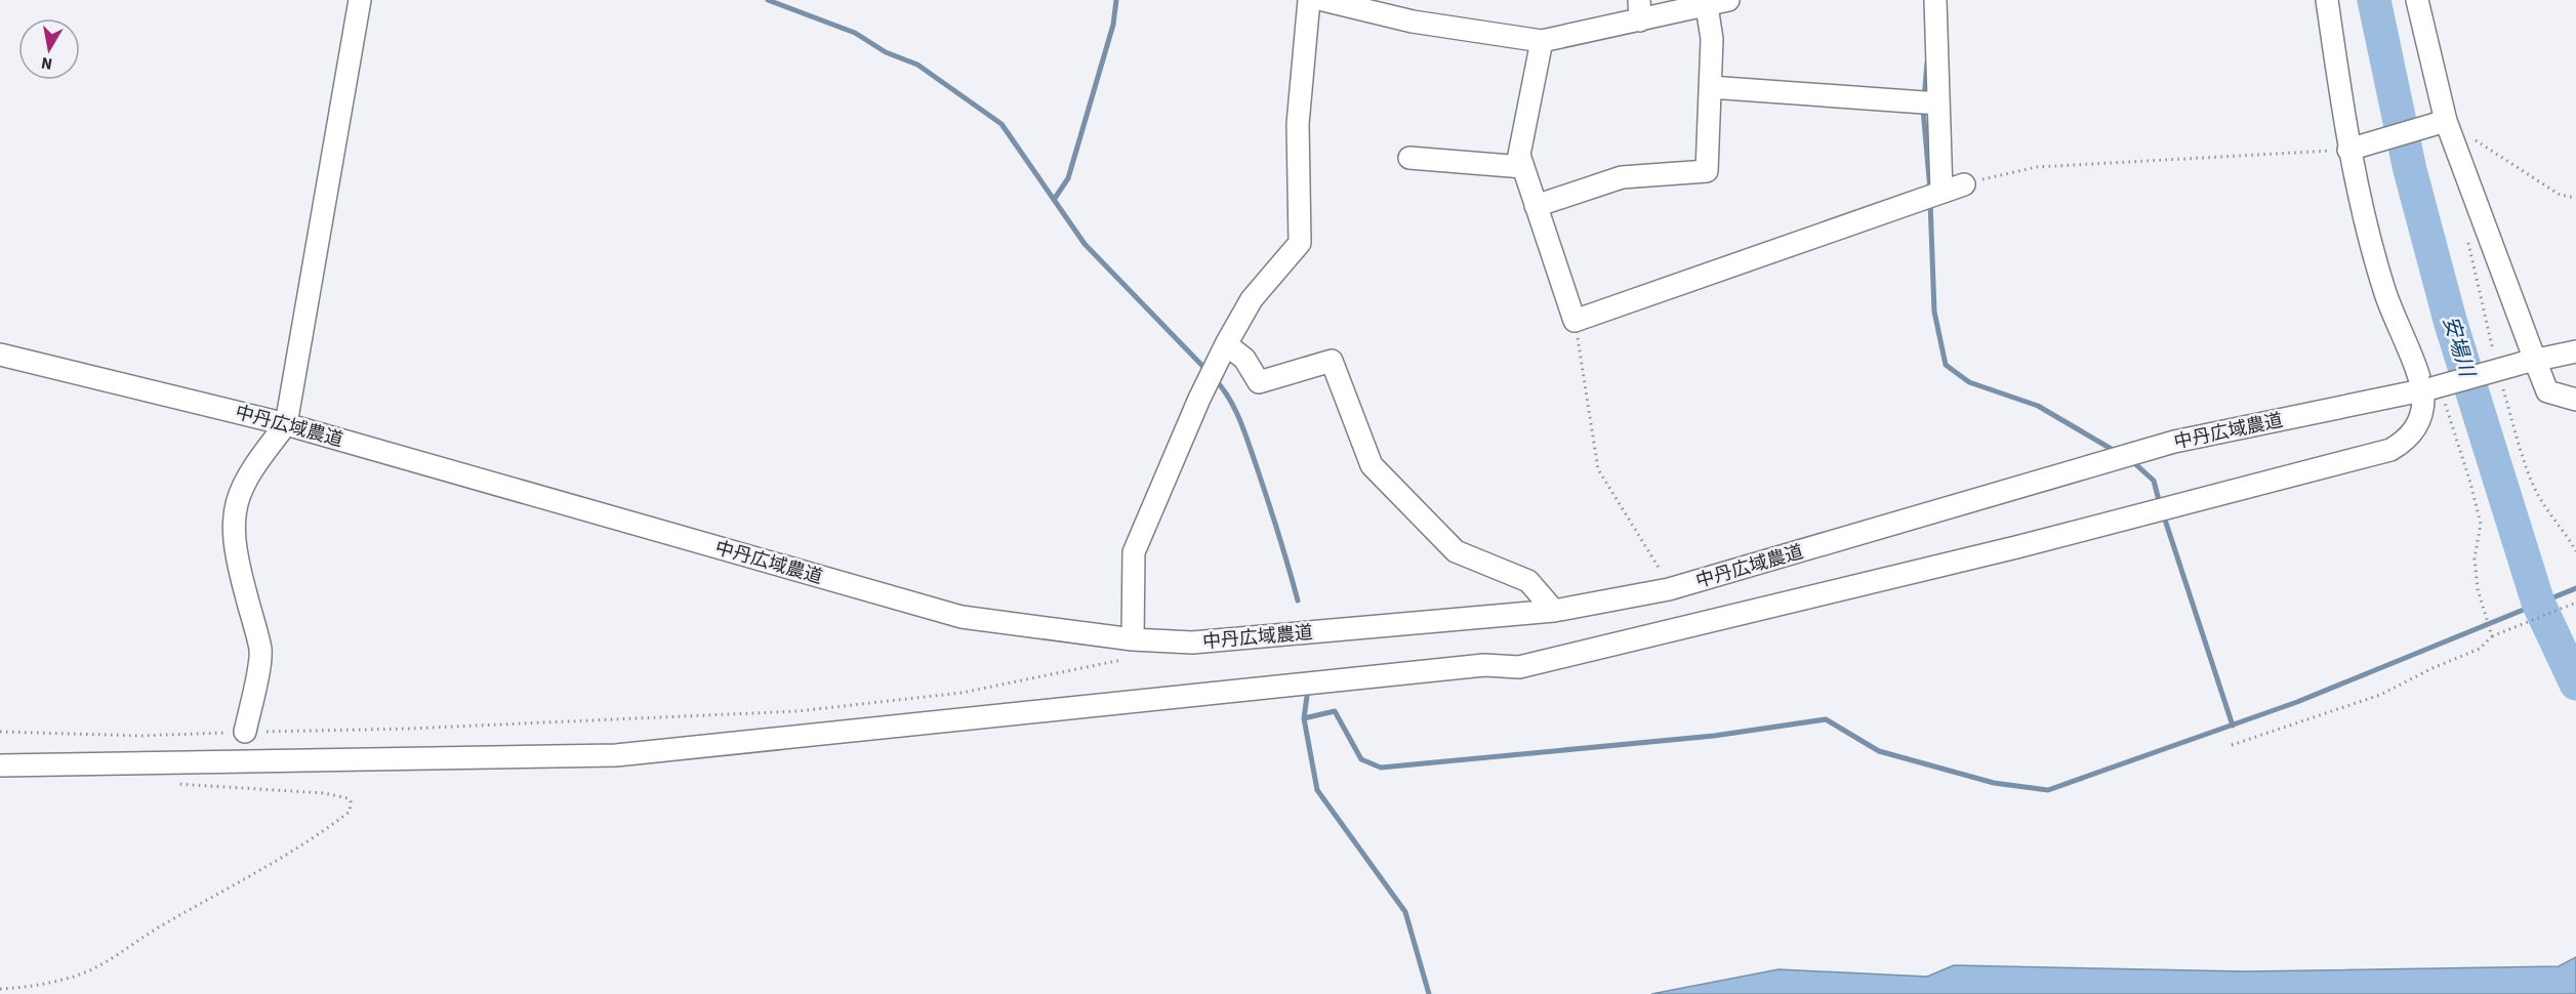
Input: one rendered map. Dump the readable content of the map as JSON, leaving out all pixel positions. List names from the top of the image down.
{
  "streets": {
    "street": ["中丹広域農道"]
  },
  "water": ["安場川"],
  "north": "bottom"
}
